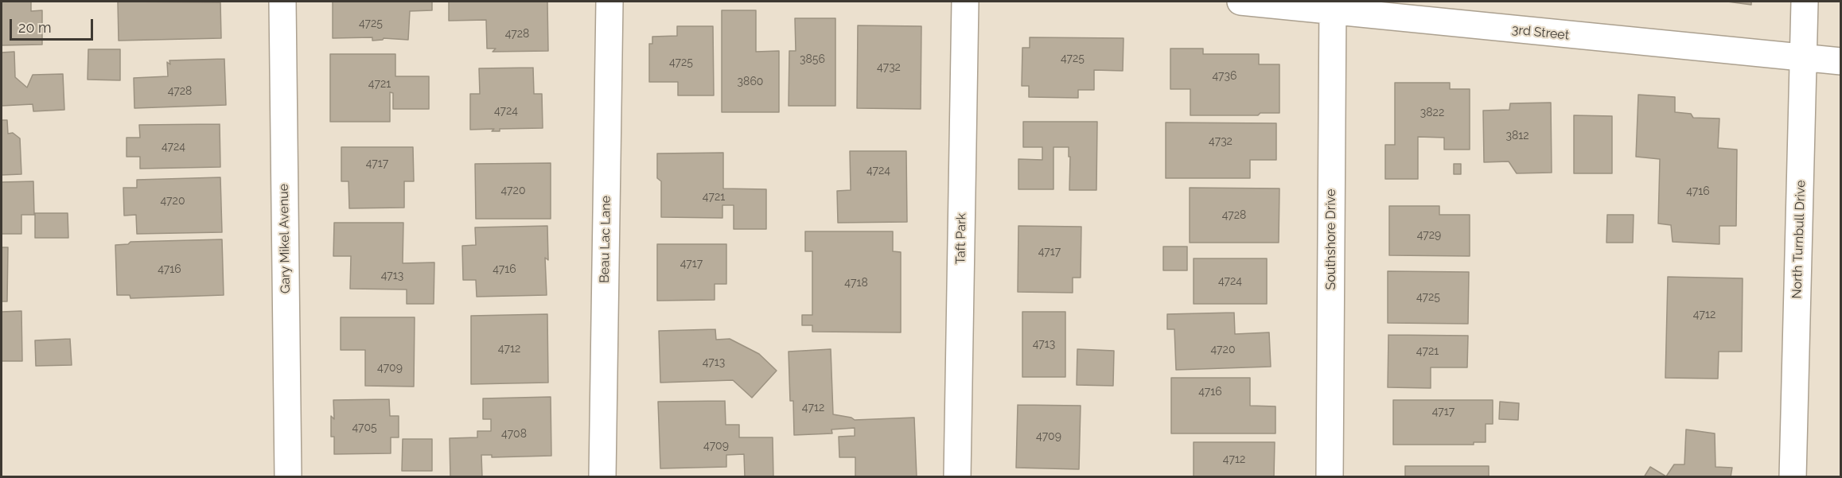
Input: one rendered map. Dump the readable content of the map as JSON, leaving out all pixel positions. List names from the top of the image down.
{
  "streets": {
    "street": [
      "3rd Street",
      "Gary Mikel Avenue",
      "Taft Park",
      "Beau Lac Lane",
      "Southshore Drive",
      "North Turnbull Drive"
    ]
  },
  "crossings": [
    ["3rd Street", "Southshore Drive"],
    ["3rd Street", "North Turnbull Drive"]
  ],
  "house_numbers": [
    "4725",
    "4728",
    "4725",
    "3856",
    "4725",
    "4732",
    "4736",
    "3860",
    "4721",
    "4728",
    "4724",
    "3822",
    "3812",
    "4732",
    "4724",
    "4717",
    "4724",
    "4720",
    "4716",
    "4721",
    "4720",
    "4728",
    "4729",
    "4717",
    "4717",
    "4716",
    "4716",
    "4713",
    "4724",
    "4718",
    "4725",
    "4712",
    "4713",
    "4712",
    "4720",
    "4721",
    "4713",
    "4709",
    "4716",
    "4712",
    "4717",
    "4705",
    "4708",
    "4709",
    "4709",
    "4712"
  ],
  "scale_bar": "20 m"
}
